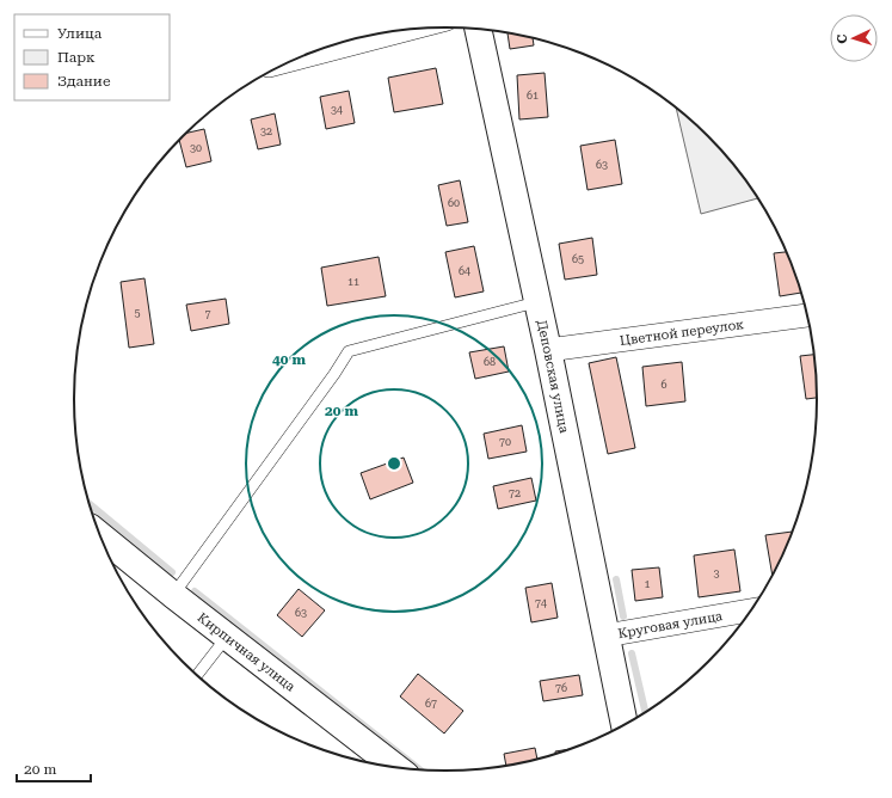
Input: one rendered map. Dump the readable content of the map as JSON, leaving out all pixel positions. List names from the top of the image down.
{
  "streets": {
    "street": [
      "Цветной переулок",
      "Деповская улица",
      "Круговая улица",
      "Кирпичная улица"
    ]
  },
  "crossings": [
    ["Цветной переулок", "Деповская улица"],
    ["Деповская улица", "Круговая улица"]
  ],
  "house_numbers": [
    "61",
    "34",
    "32",
    "30",
    "63",
    "60",
    "65",
    "64",
    "11",
    "5",
    "7",
    "68",
    "6",
    "70",
    "72",
    "3",
    "1",
    "74",
    "63",
    "76",
    "67"
  ],
  "legend": ["Улица", "Парк", "Здание"],
  "scale_bar": "20 m",
  "north": "left",
  "rings": ["40 m", "20 m"]
}
